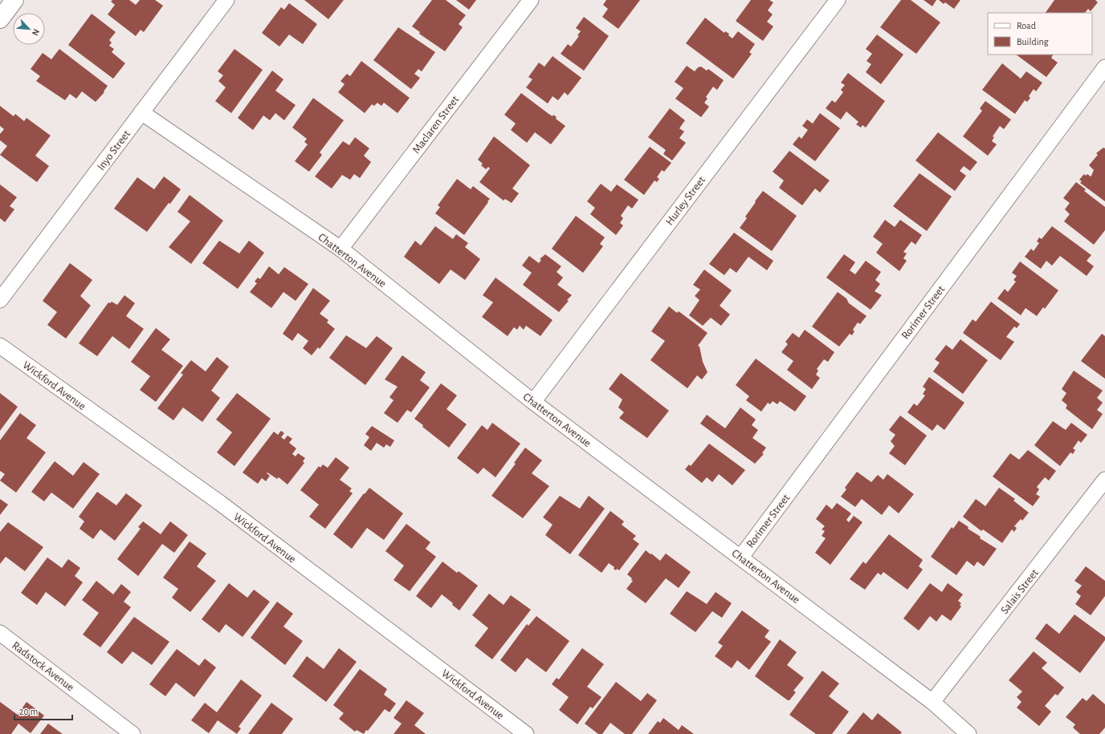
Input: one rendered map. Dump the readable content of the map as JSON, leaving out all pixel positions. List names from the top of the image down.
{
  "streets": {
    "street": [
      "Maclaren Street",
      "Inyo Street",
      "Hurley Street",
      "Chatterton Avenue",
      "Rorimer Street",
      "Wickford Avenue",
      "Salais Street",
      "Radstock Avenue"
    ]
  },
  "crossings": [
    ["Maclaren Street", "Chatterton Avenue"],
    ["Inyo Street", "Chatterton Avenue"],
    ["Hurley Street", "Chatterton Avenue"],
    ["Chatterton Avenue", "Rorimer Street"],
    ["Chatterton Avenue", "Salais Street"]
  ],
  "legend": ["Road", "Building"],
  "scale_bar": "20 m",
  "north": "bottom right"
}
